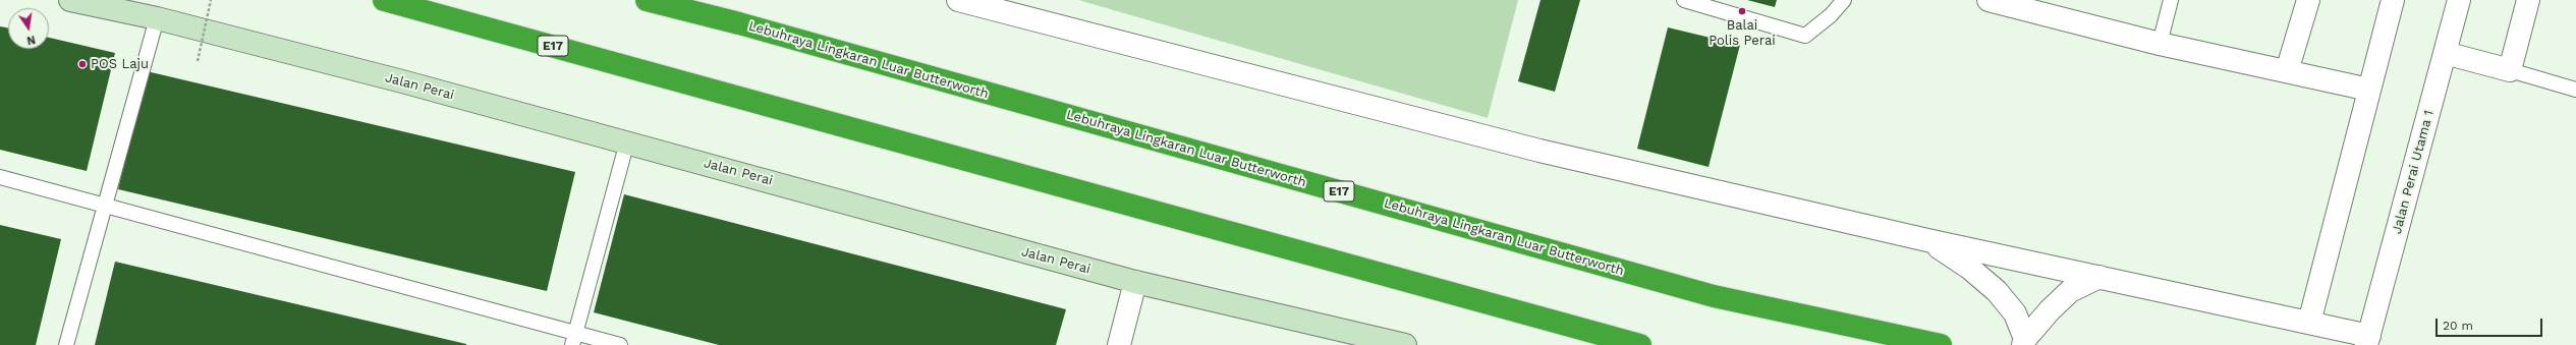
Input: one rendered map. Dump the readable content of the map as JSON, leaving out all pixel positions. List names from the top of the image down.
{
  "streets": {
    "highway": ["E17", "Lebuhraya Lingkaran Luar Butterworth"],
    "street": ["Jalan Perai", "Jalan Perai Utama 1"]
  },
  "places": ["Balai Polis Perai", "POS Laju"],
  "scale_bar": "20 m",
  "north": "bottom"
}
